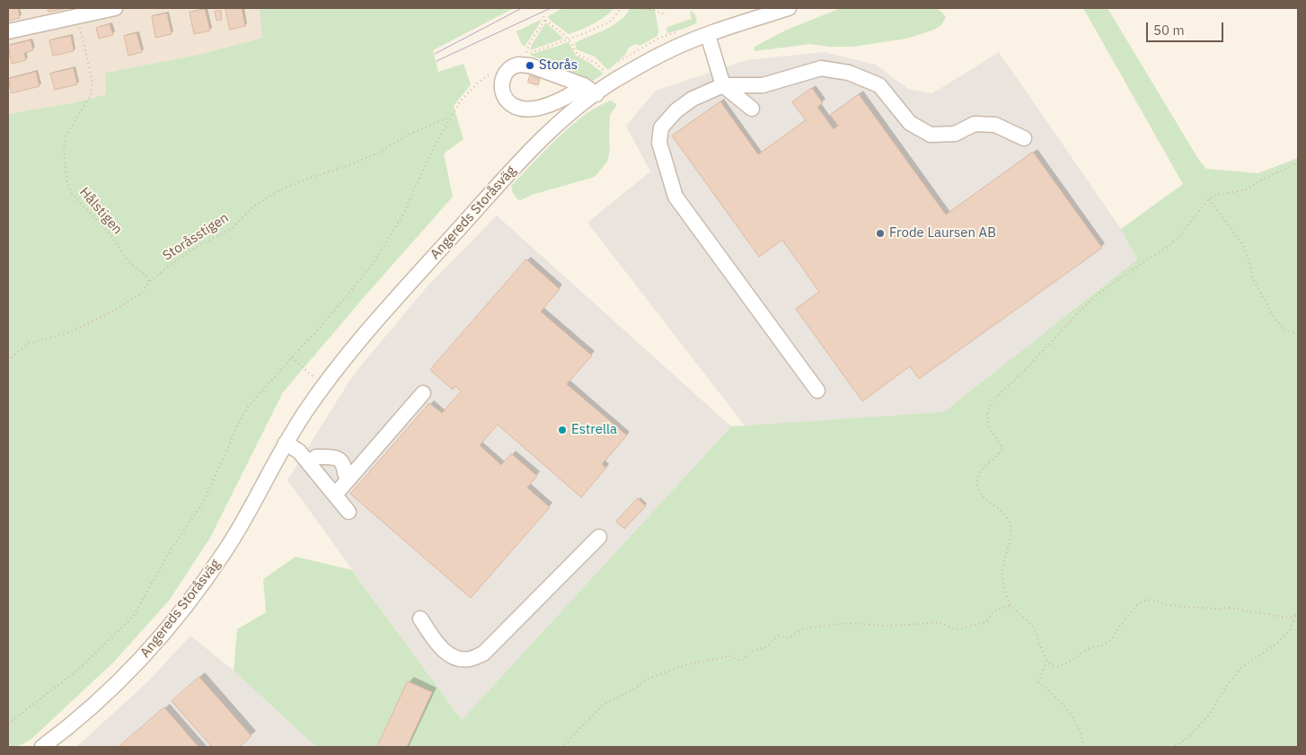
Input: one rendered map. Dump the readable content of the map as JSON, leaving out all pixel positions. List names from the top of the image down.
{
  "streets": {
    "street": ["Angereds Storåsväg"],
    "path": ["Hålstigen", "Storåsstigen"]
  },
  "crossings": [
    ["Hålstigen", "Storåsstigen"]
  ],
  "places": ["Storås", "Frode Laursen AB", "Estrella"],
  "scale_bar": "50 m"
}
